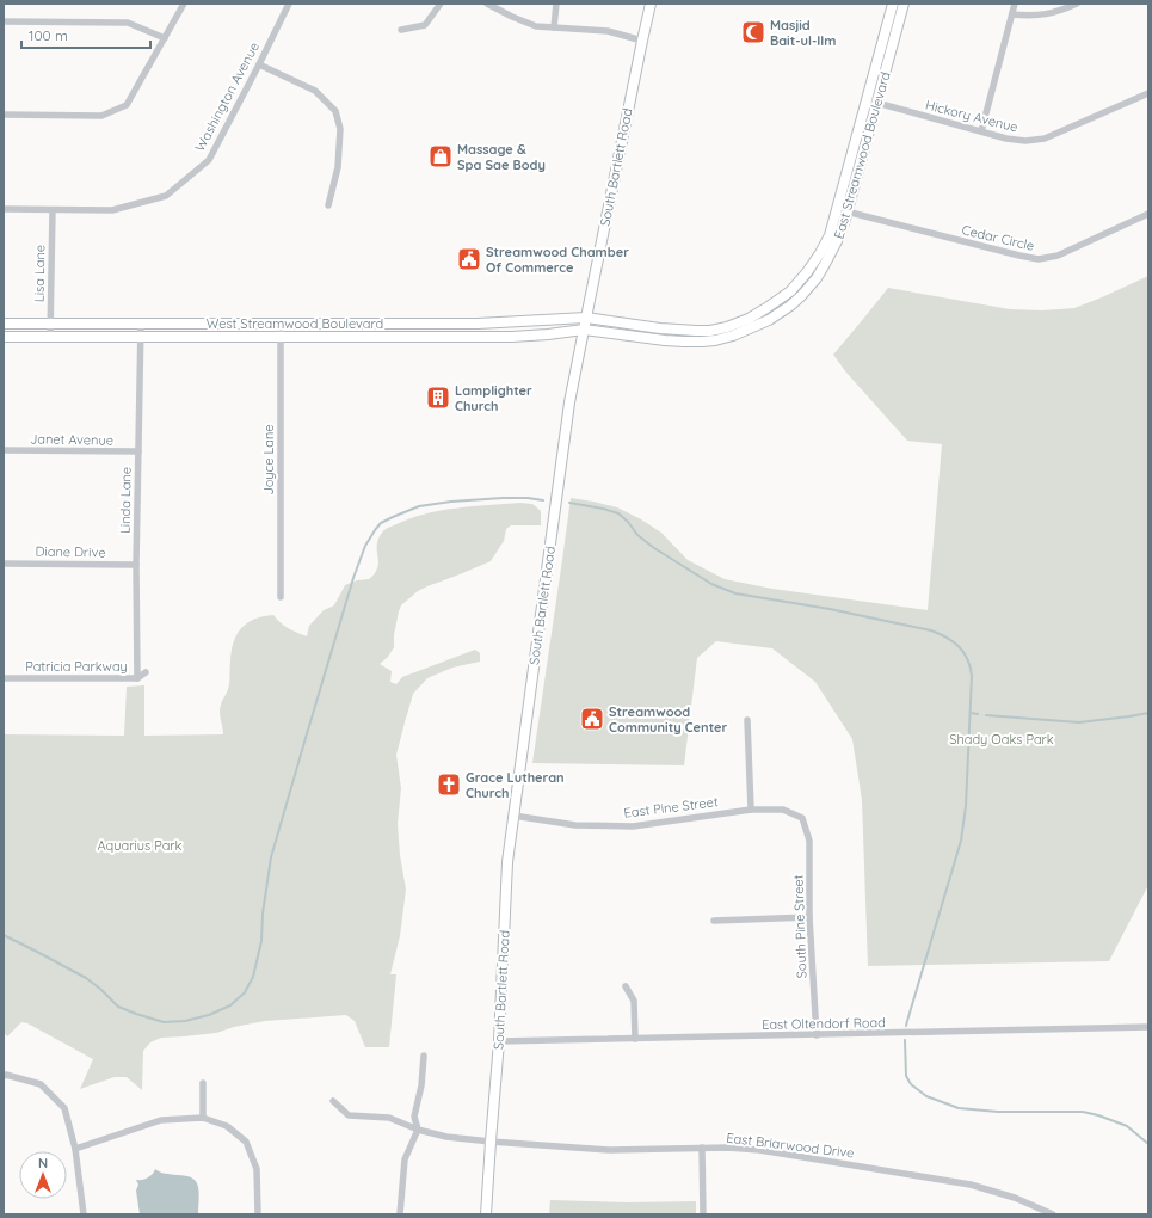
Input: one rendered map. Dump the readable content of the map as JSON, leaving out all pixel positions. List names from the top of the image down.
{
  "streets": {
    "street": [
      "Washington Avenue",
      "Hickory Avenue",
      "East Streamwood Boulevard",
      "South Bartlett Road",
      "Cedar Circle",
      "Lisa Lane",
      "West Streamwood Boulevard",
      "Janet Avenue",
      "Joyce Lane",
      "Linda Lane",
      "Diane Drive",
      "Patricia Parkway",
      "East Pine Street",
      "South Pine Street",
      "East Oltendorf Road",
      "East Briarwood Drive"
    ]
  },
  "crossings": [
    ["Washington Avenue", "Lisa Lane"],
    ["Hickory Avenue", "East Streamwood Boulevard"],
    ["East Streamwood Boulevard", "South Bartlett Road"],
    ["East Streamwood Boulevard", "Cedar Circle"],
    ["East Streamwood Boulevard", "West Streamwood Boulevard"],
    ["South Bartlett Road", "West Streamwood Boulevard"],
    ["South Bartlett Road", "East Pine Street"],
    ["South Bartlett Road", "East Oltendorf Road"],
    ["South Bartlett Road", "East Briarwood Drive"],
    ["Lisa Lane", "West Streamwood Boulevard"],
    ["West Streamwood Boulevard", "Joyce Lane"],
    ["West Streamwood Boulevard", "Linda Lane"],
    ["Janet Avenue", "Linda Lane"],
    ["Linda Lane", "Diane Drive"],
    ["Linda Lane", "Patricia Parkway"],
    ["East Pine Street", "South Pine Street"],
    ["South Pine Street", "East Oltendorf Road"]
  ],
  "parks": ["Shady Oaks Park", "Aquarius Park"],
  "places": {
    "mosque": ["Masjid Bait-ul-Ilm"],
    "shop": ["Massage & Spa Sae Body"],
    "public building": ["Streamwood Chamber Of Commerce", "Streamwood Community Center"],
    "building": ["Lamplighter Church"],
    "church": ["Grace Lutheran Church"]
  },
  "scale_bar": "100 m",
  "north": "top"
}
